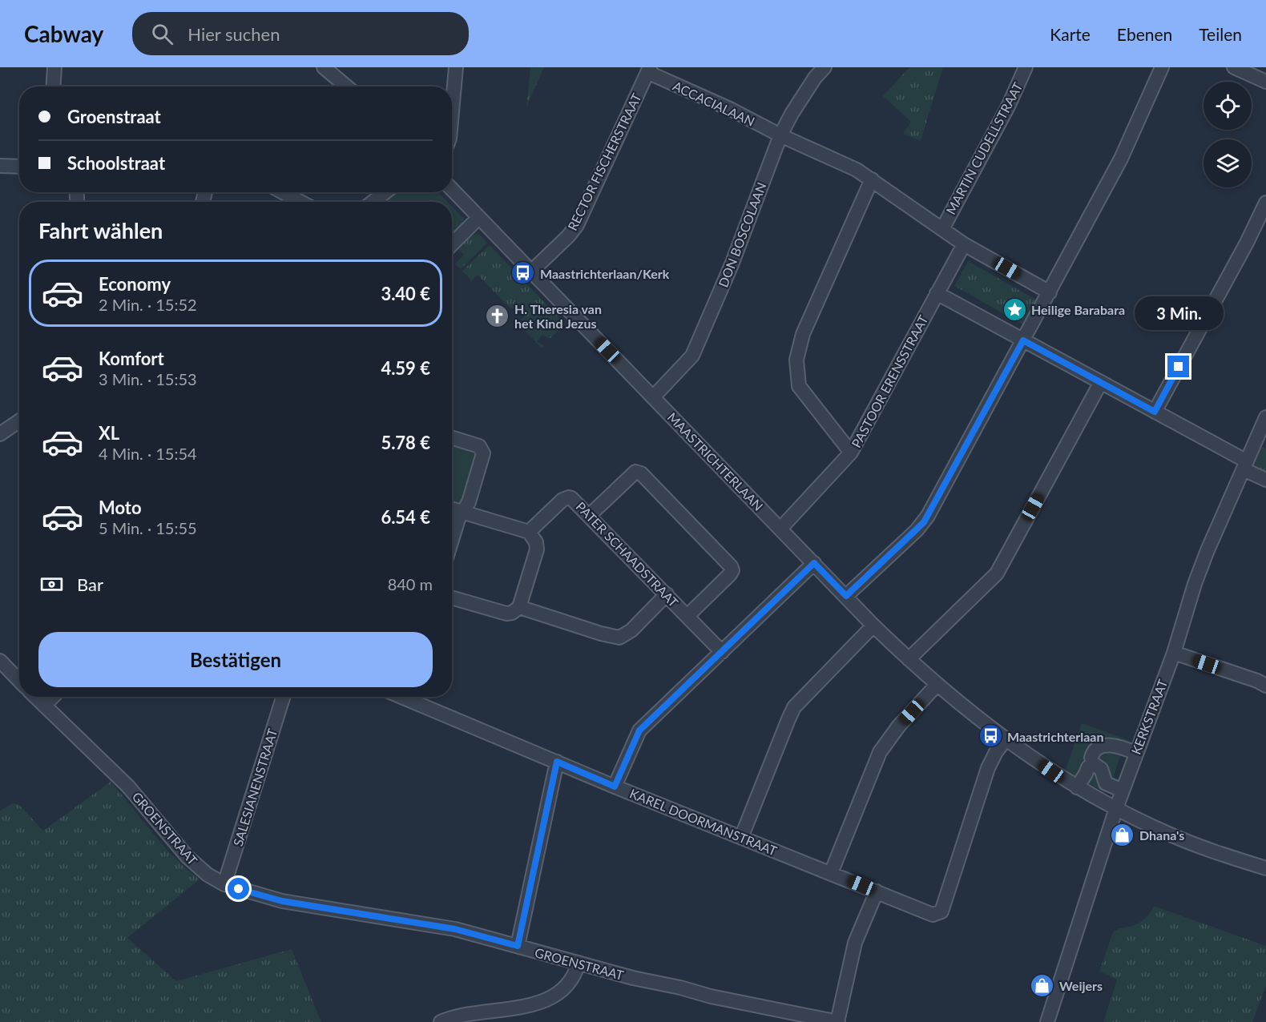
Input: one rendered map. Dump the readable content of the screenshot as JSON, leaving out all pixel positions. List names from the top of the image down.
{
  "streets": {
    "street": [
      "ACCACIALAAN",
      "MARTIN CUDELLSTRAAT",
      "RECTOR FISCHERSTRAAT",
      "DON BOSCOLAAN",
      "PASTOOR ERENSSTRAAT",
      "MAASTRICHTERLAAN",
      "PATER SCHAADSTRAAT",
      "KERKSTRAAT",
      "SALESIANENSTRAAT",
      "KAREL DOORMANSTRAAT",
      "GROENSTRAAT"
    ]
  },
  "crossings": [
    ["ACCACIALAAN", "MARTIN CUDELLSTRAAT"],
    ["ACCACIALAAN", "RECTOR FISCHERSTRAAT"],
    ["ACCACIALAAN", "DON BOSCOLAAN"],
    ["ACCACIALAAN", "PASTOOR ERENSSTRAAT"],
    ["RECTOR FISCHERSTRAAT", "MAASTRICHTERLAAN"],
    ["DON BOSCOLAAN", "MAASTRICHTERLAAN"],
    ["PASTOOR ERENSSTRAAT", "MAASTRICHTERLAAN"],
    ["MAASTRICHTERLAAN", "KERKSTRAAT"],
    ["MAASTRICHTERLAAN", "KAREL DOORMANSTRAAT"],
    ["SALESIANENSTRAAT", "GROENSTRAAT"]
  ],
  "places": {
    "bus stop": ["Maastrichterlaan/Kerk", "Maastrichterlaan"],
    "place": ["Heilige Barabara"],
    "church": ["H. Theresia van het Kind Jezus"],
    "shop": ["Dhana's", "Weijers"]
  },
  "page": {
    "header": "Cabway",
    "search": "Hier suchen",
    "nav": ["Karte", "Ebenen", "Teilen"],
    "banner": ["Groenstraat", "Schoolstraat"],
    "heading": "Fahrt wählen",
    "list": [
      {
        "name": "Economy",
        "note": "2 Min. · 15:52",
        "value": "3.40 €"
      },
      {
        "name": "Komfort",
        "note": "3 Min. · 15:53",
        "value": "4.59 €"
      },
      {
        "name": "XL",
        "note": "4 Min. · 15:54",
        "value": "5.78 €"
      },
      {
        "name": "Moto",
        "note": "5 Min. · 15:55",
        "value": "6.54 €"
      }
    ],
    "bubble": "3 Min.",
    "pay": ["Bar", "840 m"],
    "buttons": "Bestätigen"
  }
}
